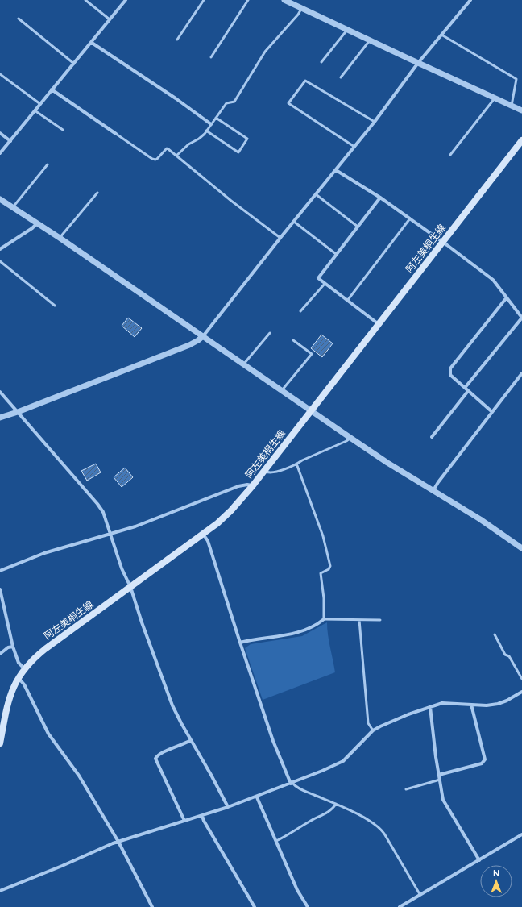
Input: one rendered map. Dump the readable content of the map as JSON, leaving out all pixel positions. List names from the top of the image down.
{
  "streets": {
    "main road": ["阿左美桐生線"]
  },
  "north": "top"
}
